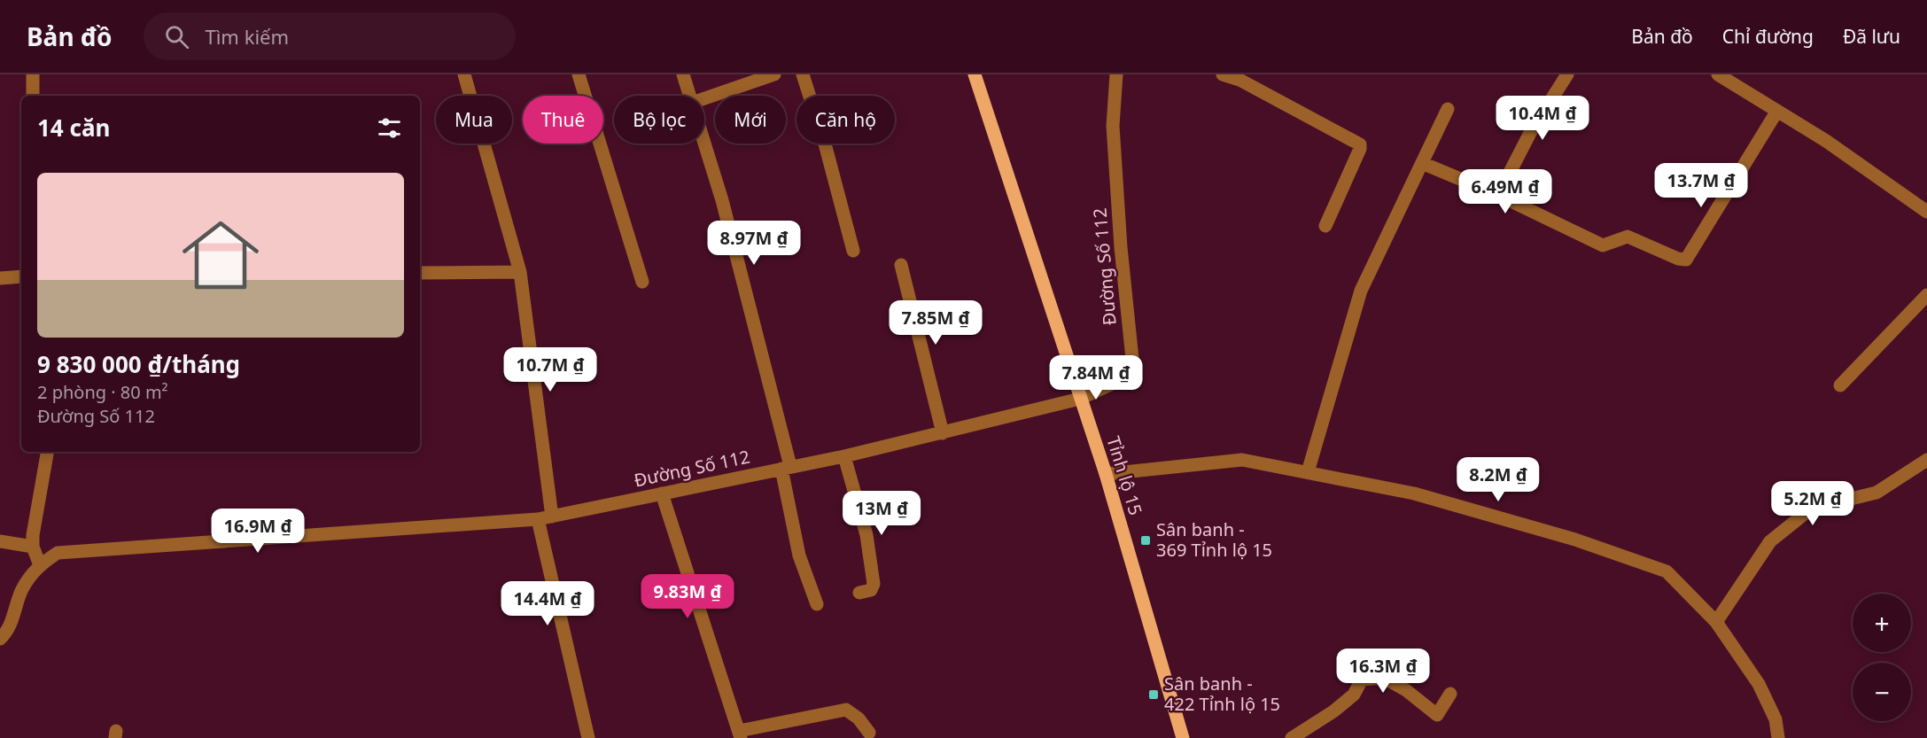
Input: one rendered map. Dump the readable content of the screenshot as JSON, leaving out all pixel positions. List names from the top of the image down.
{
  "streets": {
    "main road": ["Tỉnh lộ 15"],
    "street": ["Đường Số 112"]
  },
  "crossings": [
    ["Đường Số 112", "Tỉnh lộ 15"]
  ],
  "places": {
    "transit": ["Sân banh - 369 Tỉnh lộ 15", "Sân banh - 422 Tỉnh lộ 15"]
  },
  "page": {
    "header": "Bản đồ",
    "search": "Tìm kiếm",
    "nav": ["Bản đồ", "Chỉ đường", "Đã lưu"],
    "price": [
      "10.4M ₫",
      "13.7M ₫",
      "6.49M ₫",
      "8.97M ₫",
      "7.85M ₫",
      "10.7M ₫",
      "7.84M ₫",
      "8.2M ₫",
      "5.2M ₫",
      "13M ₫",
      "16.9M ₫",
      "9.83M ₫",
      "14.4M ₫",
      "16.3M ₫"
    ],
    "chip": [
      "Mua",
      "Thuê",
      "Bộ lọc",
      "Mới",
      "Căn hộ"
    ],
    "heading": "14 căn",
    "list": [
      {
        "name": "9 830 000 ₫/tháng",
        "note": "2 phòng · 80 m² · Đường Số 112"
      }
    ],
    "map_buttons": ["+", "−"]
  }
}
